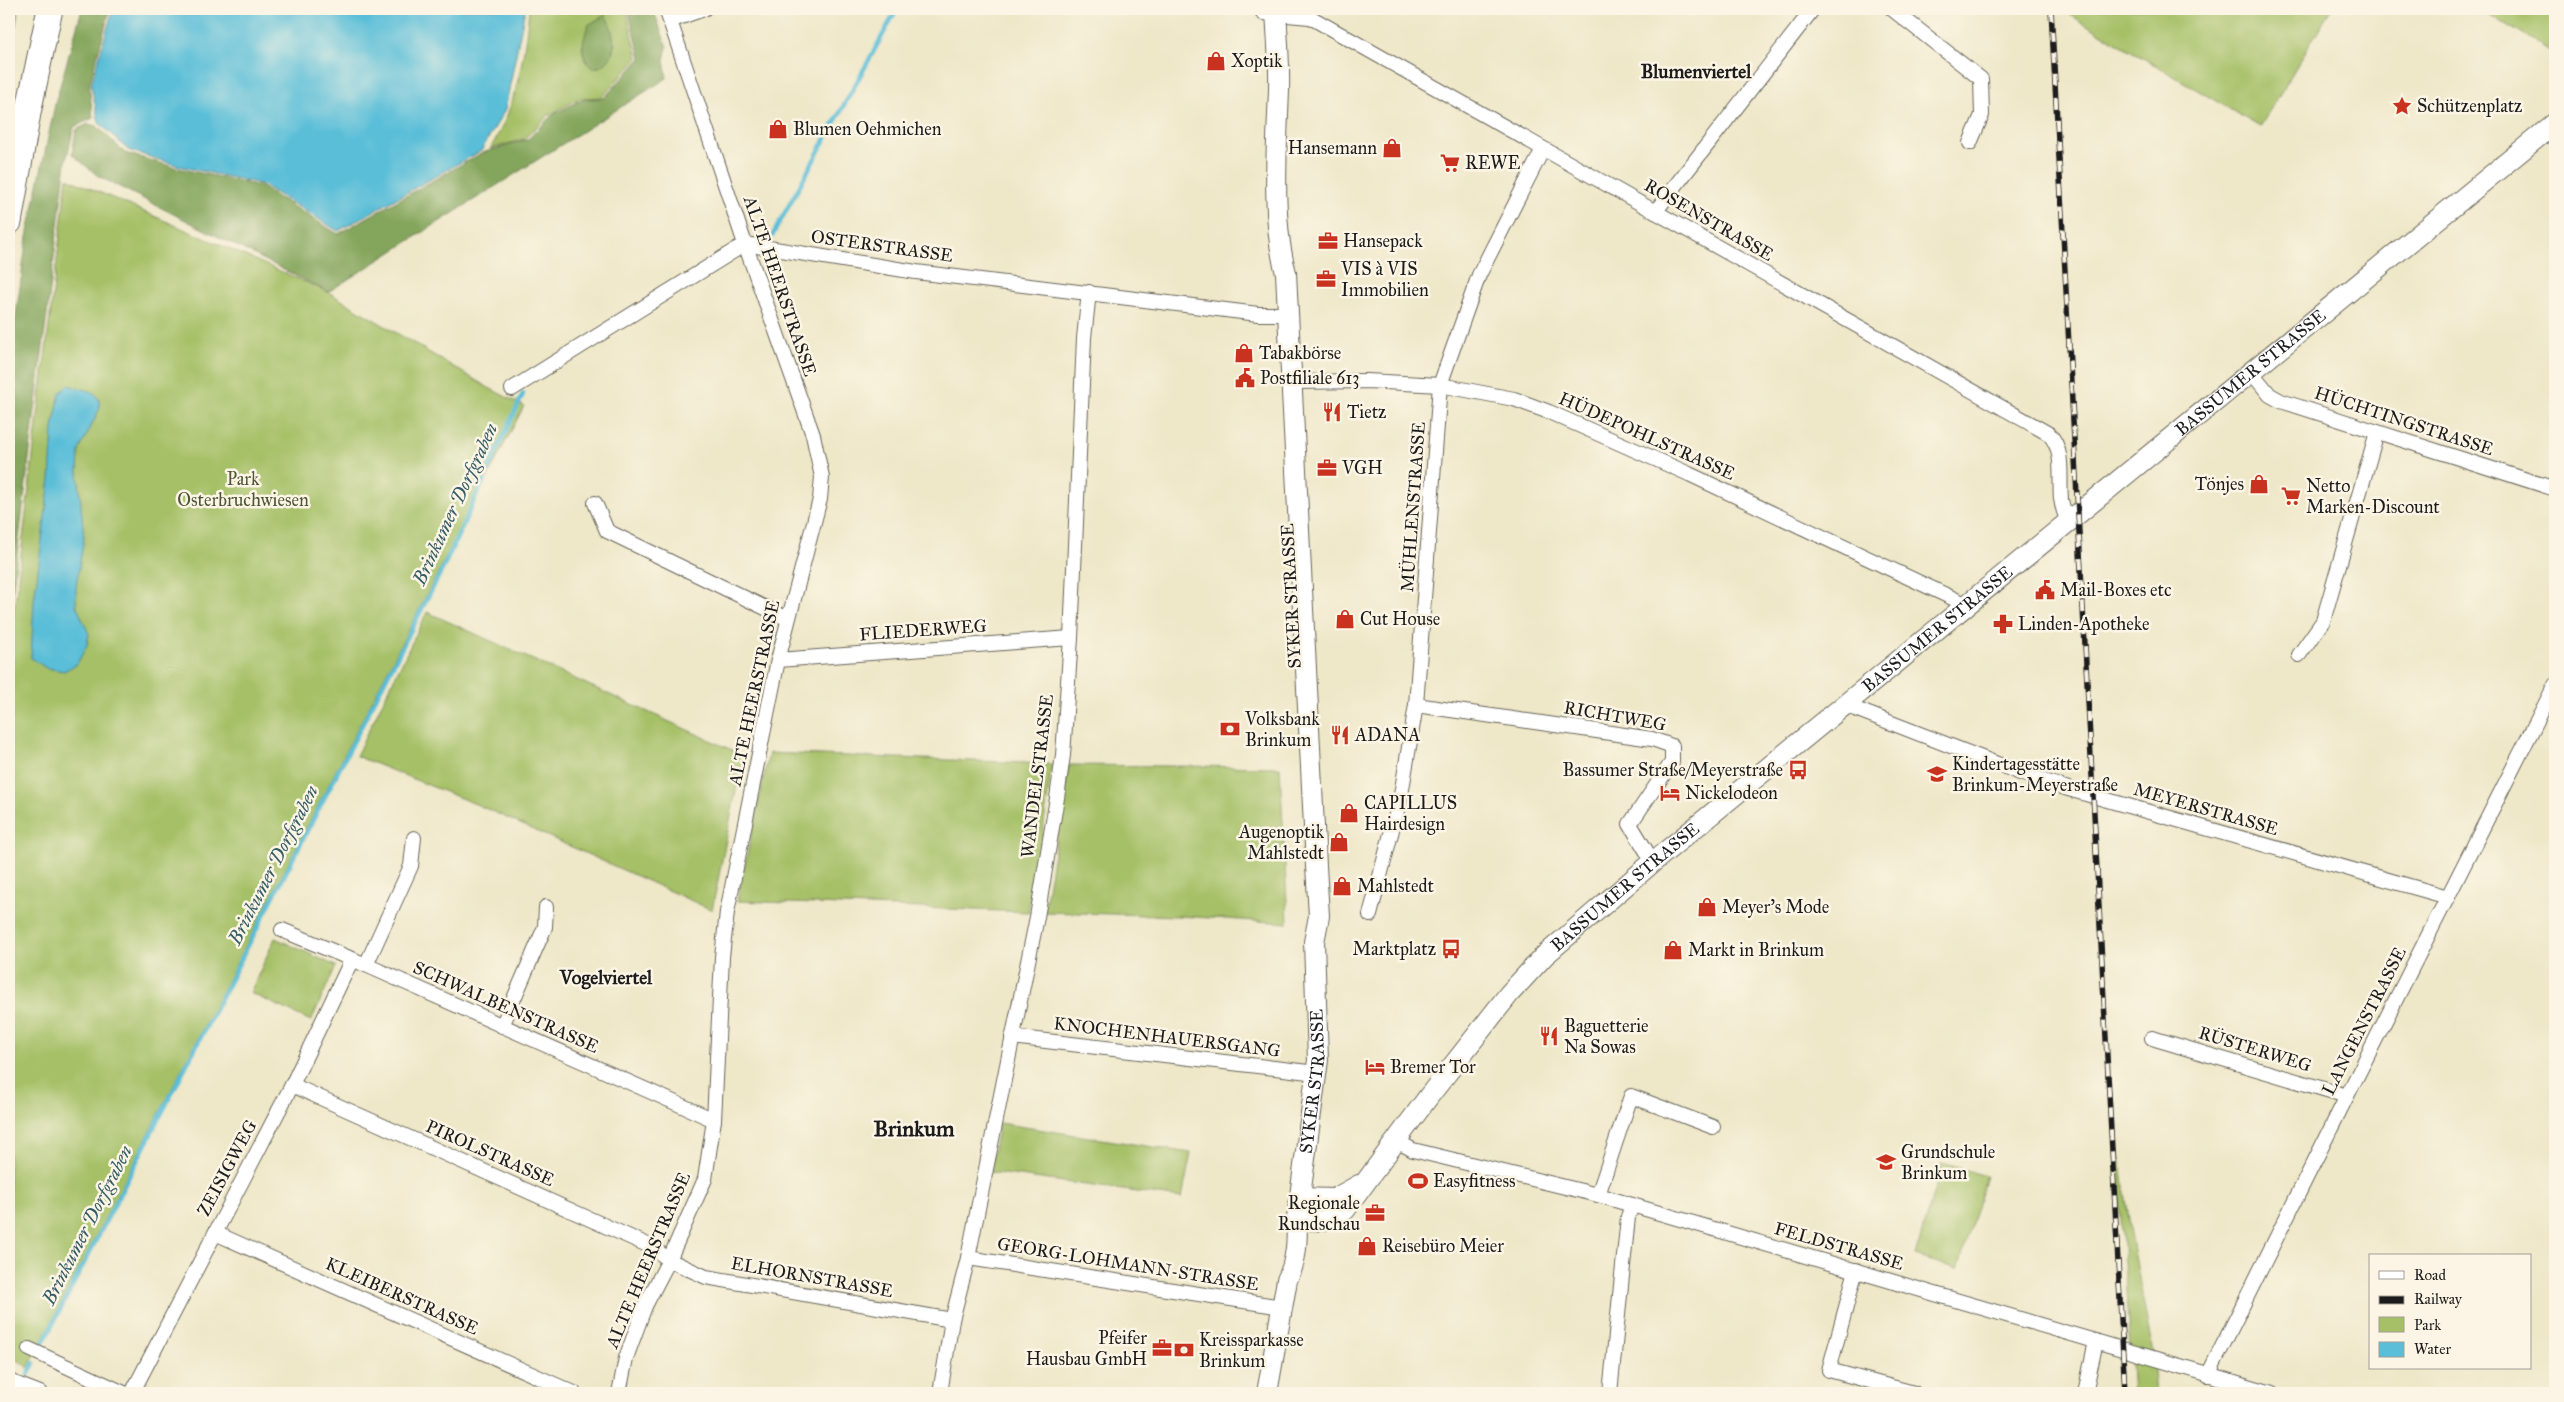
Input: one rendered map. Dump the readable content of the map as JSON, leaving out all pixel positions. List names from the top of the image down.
{
  "streets": {
    "street": [
      "ROSENSTRASSE",
      "OSTERSTRASSE",
      "ALTE HEERSTRASSE",
      "BASSUMER STRASSE",
      "HÜCHTINGSTRASSE",
      "HÜDEPOHLSTRASSE",
      "MÜHLENSTRASSE",
      "SYKER STRASSE",
      "FLIEDERWEG",
      "RICHTWEG",
      "WANDELSTRASSE",
      "MEYERSTRASSE",
      "SCHWALBENSTRASSE",
      "LANGENSTRASSE",
      "KNOCHENHAUERSGANG",
      "RÜSTERWEG",
      "PIROLSTRASSE",
      "ZEISIGWEG",
      "FELDSTRASSE",
      "GEORG-LOHMANN-STRASSE",
      "ELHORNSTRASSE",
      "KLEIBERSTRASSE"
    ]
  },
  "crossings": [
    ["ROSENSTRASSE", "BASSUMER STRASSE"],
    ["ROSENSTRASSE", "MÜHLENSTRASSE"],
    ["ROSENSTRASSE", "SYKER STRASSE"],
    ["OSTERSTRASSE", "ALTE HEERSTRASSE"],
    ["OSTERSTRASSE", "SYKER STRASSE"],
    ["OSTERSTRASSE", "WANDELSTRASSE"],
    ["ALTE HEERSTRASSE", "FLIEDERWEG"],
    ["ALTE HEERSTRASSE", "SCHWALBENSTRASSE"],
    ["ALTE HEERSTRASSE", "PIROLSTRASSE"],
    ["ALTE HEERSTRASSE", "ELHORNSTRASSE"],
    ["BASSUMER STRASSE", "HÜCHTINGSTRASSE"],
    ["BASSUMER STRASSE", "HÜDEPOHLSTRASSE"],
    ["BASSUMER STRASSE", "SYKER STRASSE"],
    ["BASSUMER STRASSE", "RICHTWEG"],
    ["BASSUMER STRASSE", "MEYERSTRASSE"],
    ["BASSUMER STRASSE", "FELDSTRASSE"],
    ["HÜDEPOHLSTRASSE", "MÜHLENSTRASSE"],
    ["HÜDEPOHLSTRASSE", "SYKER STRASSE"],
    ["MÜHLENSTRASSE", "RICHTWEG"],
    ["SYKER STRASSE", "KNOCHENHAUERSGANG"],
    ["SYKER STRASSE", "GEORG-LOHMANN-STRASSE"],
    ["FLIEDERWEG", "WANDELSTRASSE"],
    ["WANDELSTRASSE", "KNOCHENHAUERSGANG"],
    ["WANDELSTRASSE", "GEORG-LOHMANN-STRASSE"],
    ["WANDELSTRASSE", "ELHORNSTRASSE"],
    ["MEYERSTRASSE", "LANGENSTRASSE"],
    ["SCHWALBENSTRASSE", "ZEISIGWEG"],
    ["LANGENSTRASSE", "RÜSTERWEG"],
    ["LANGENSTRASSE", "FELDSTRASSE"],
    ["PIROLSTRASSE", "ZEISIGWEG"],
    ["PIROLSTRASSE", "ELHORNSTRASSE"],
    ["ZEISIGWEG", "KLEIBERSTRASSE"]
  ],
  "districts": ["Blumenviertel", "Vogelviertel", "Brinkum"],
  "water": ["Brinkumer Dorfgraben"],
  "parks": ["Park Osterbruchwiesen"],
  "places": {
    "shop": [
      "Xoptik",
      "Blumen Oehmichen",
      "Hansemann",
      "Tabakbörse",
      "Tönjes",
      "Cut House",
      "CAPILLUS Hairdesign",
      "Augenoptik Mahlstedt",
      "Mahlstedt",
      "Meyer's Mode",
      "Markt in Brinkum",
      "Reisebüro Meier"
    ],
    "place": ["Schützenplatz"],
    "supermarket": ["REWE", "Netto Marken-Discount"],
    "office": [
      "Hansepack",
      "VIS à VIS Immobilien",
      "VGH",
      "Regionale Rundschau",
      "Pfeifer Hausbau GmbH"
    ],
    "public building": ["Postfiliale 613", "Mail-Boxes etc"],
    "restaurant": ["Tietz", "ADANA", "Baguetterie Na Sowas"],
    "pharmacy": ["Linden-Apotheke"],
    "bank": ["Volksbank Brinkum", "Kreissparkasse Brinkum"],
    "bus stop": ["Bassumer Straße/Meyerstraße", "Marktplatz"],
    "school or university": ["Kindertagesstätte Brinkum-Meyerstraße", "Grundschule Brinkum"],
    "hotel": ["Nickelodeon", "Bremer Tor"],
    "sports": ["Easyfitness"]
  },
  "legend": [
    "Road",
    "Railway",
    "Park",
    "Water"
  ]
}
